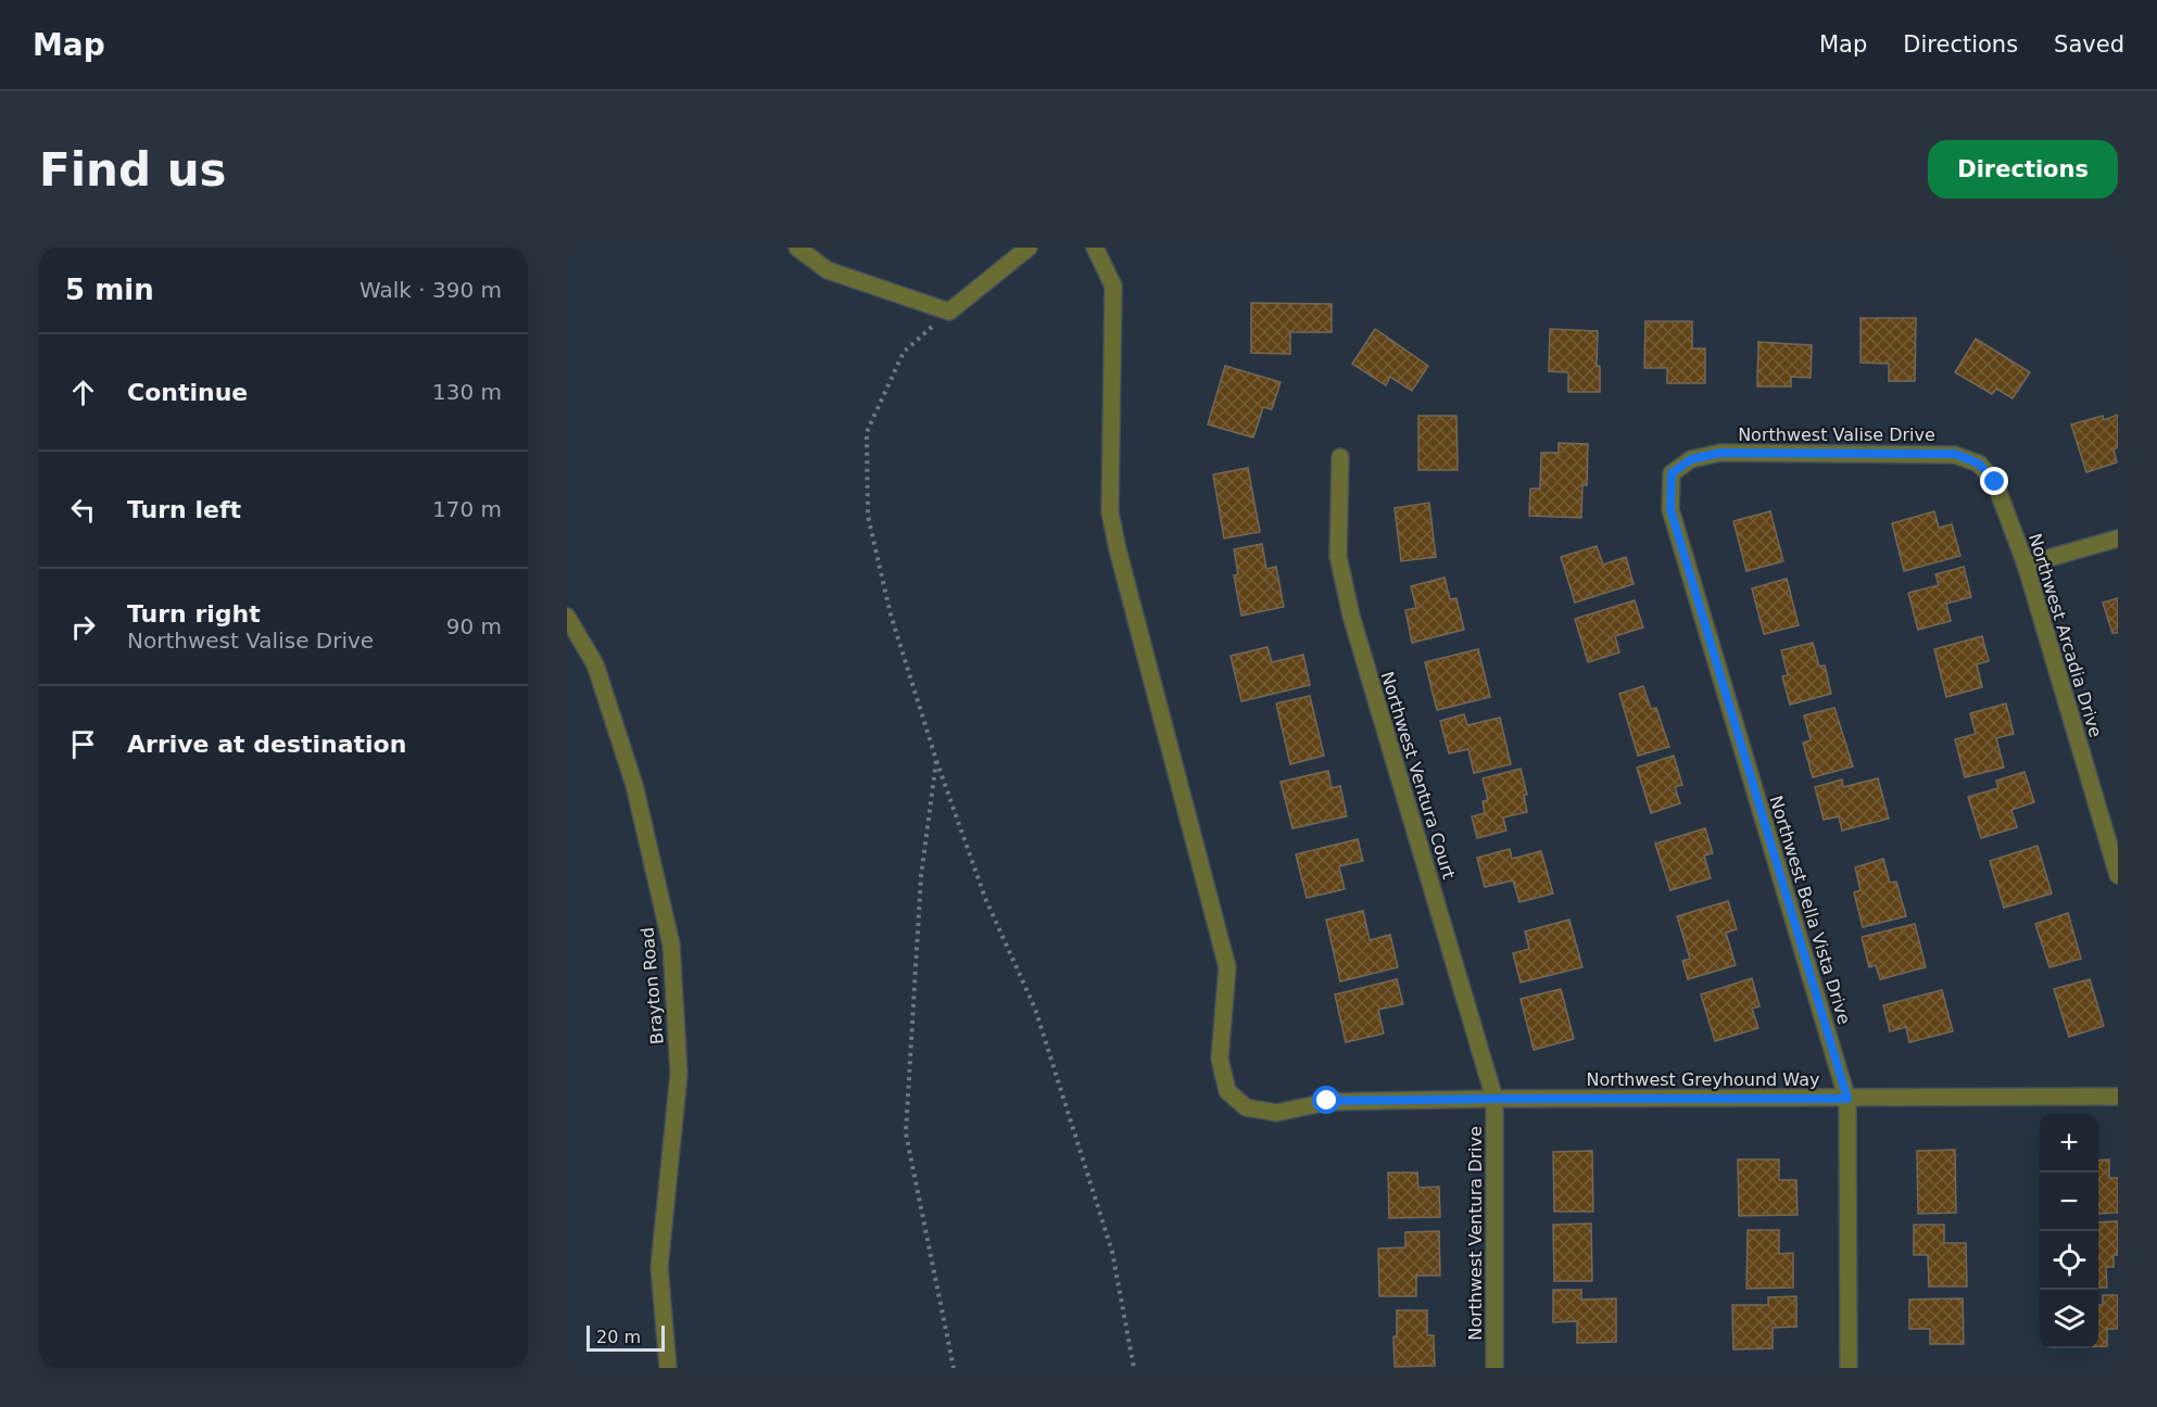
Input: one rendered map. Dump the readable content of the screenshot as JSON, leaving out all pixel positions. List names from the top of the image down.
{
  "streets": {
    "street": [
      "Northwest Valise Drive",
      "Northwest Arcadia Drive",
      "Northwest Ventura Court",
      "Northwest Bella Vista Drive",
      "Brayton Road",
      "Northwest Greyhound Way",
      "Northwest Ventura Drive"
    ]
  },
  "crossings": [
    ["Northwest Valise Drive", "Northwest Arcadia Drive"],
    ["Northwest Valise Drive", "Northwest Bella Vista Drive"],
    ["Northwest Ventura Court", "Northwest Greyhound Way"],
    ["Northwest Ventura Court", "Northwest Ventura Drive"],
    ["Northwest Bella Vista Drive", "Northwest Greyhound Way"],
    ["Northwest Greyhound Way", "Northwest Ventura Drive"]
  ],
  "scale_bar": "20 m",
  "page": {
    "header": "Map",
    "nav": ["Map", "Directions", "Saved"],
    "buttons": "Directions",
    "title": "Find us",
    "heading": ["5 min", "Walk · 390 m"],
    "list": [
      ["Continue", "130 m"],
      ["Turn left", "170 m"],
      ["Turn right", "Northwest Valise Drive", "90 m"],
      "Arrive at destination"
    ],
    "map_buttons": ["+", "−"],
    "scale": "20 m"
  }
}
